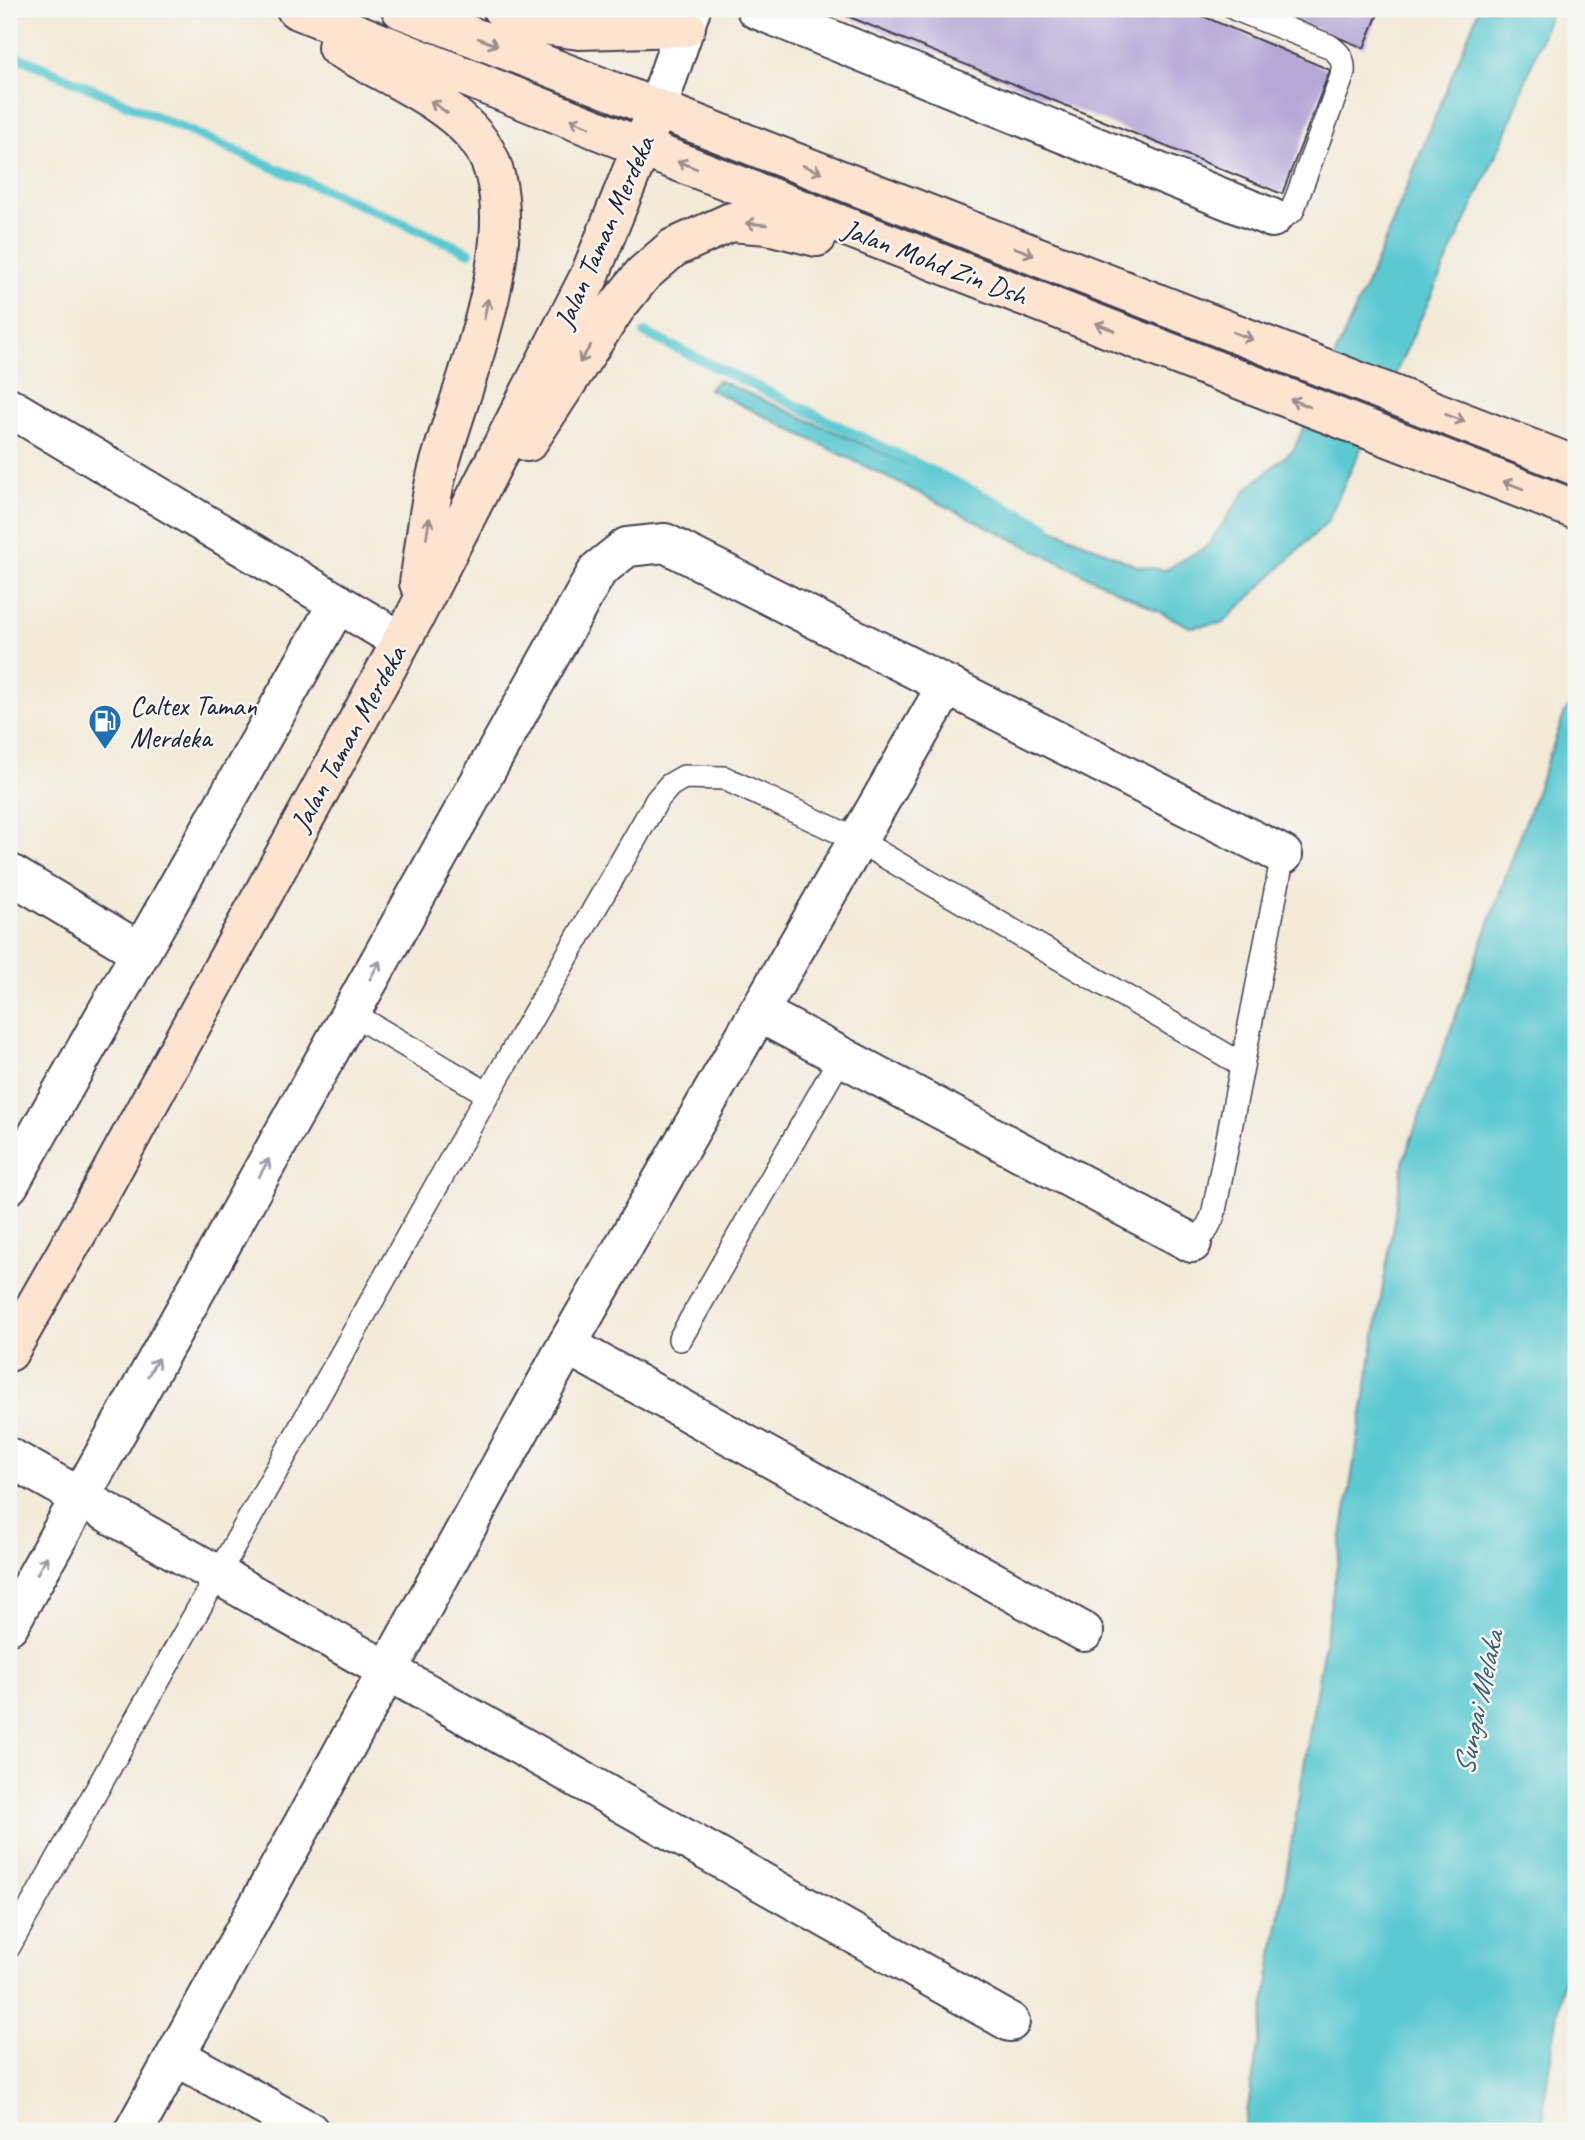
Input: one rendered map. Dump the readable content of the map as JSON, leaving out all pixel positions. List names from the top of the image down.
{
  "streets": {
    "main road": ["Jalan Taman Merdeka", "Jalan Mohd Zin Dsh"]
  },
  "crossings": [
    ["Jalan Taman Merdeka", "Jalan Mohd Zin Dsh"]
  ],
  "water": ["Sungai Melaka"],
  "places": {
    "fuel station": ["Caltex Taman Merdeka"]
  }
}
